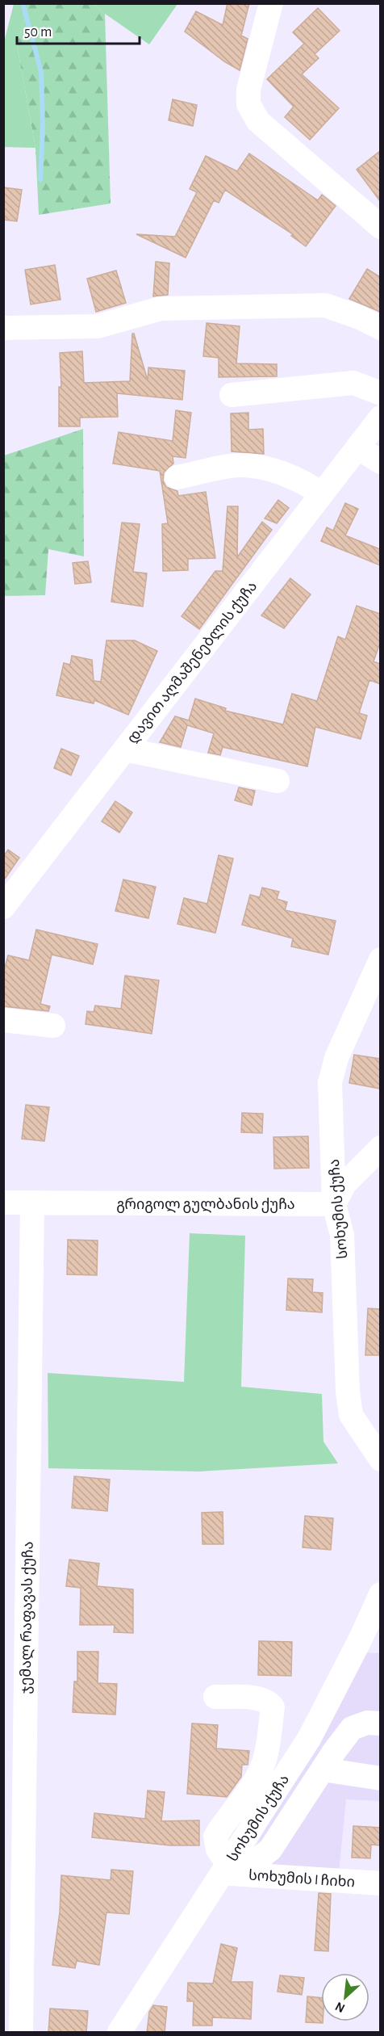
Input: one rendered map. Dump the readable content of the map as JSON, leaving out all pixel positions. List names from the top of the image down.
{
  "streets": {
    "street": [
      "დავით აღმაშენებლის ქუჩა",
      "გრიგოლ გულბანის ქუჩა",
      "სოხუმის ქუჩა",
      "ჯემალ რაფავას ქუჩა",
      "სოხუმის I ჩიხი"
    ]
  },
  "crossings": [
    ["გრიგოლ გულბანის ქუჩა", "სოხუმის ქუჩა"],
    ["გრიგოლ გულბანის ქუჩა", "ჯემალ რაფავას ქუჩა"],
    ["სოხუმის ქუჩა", "სოხუმის I ჩიხი"]
  ],
  "scale_bar": "50 m",
  "north": "bottom left"
}
